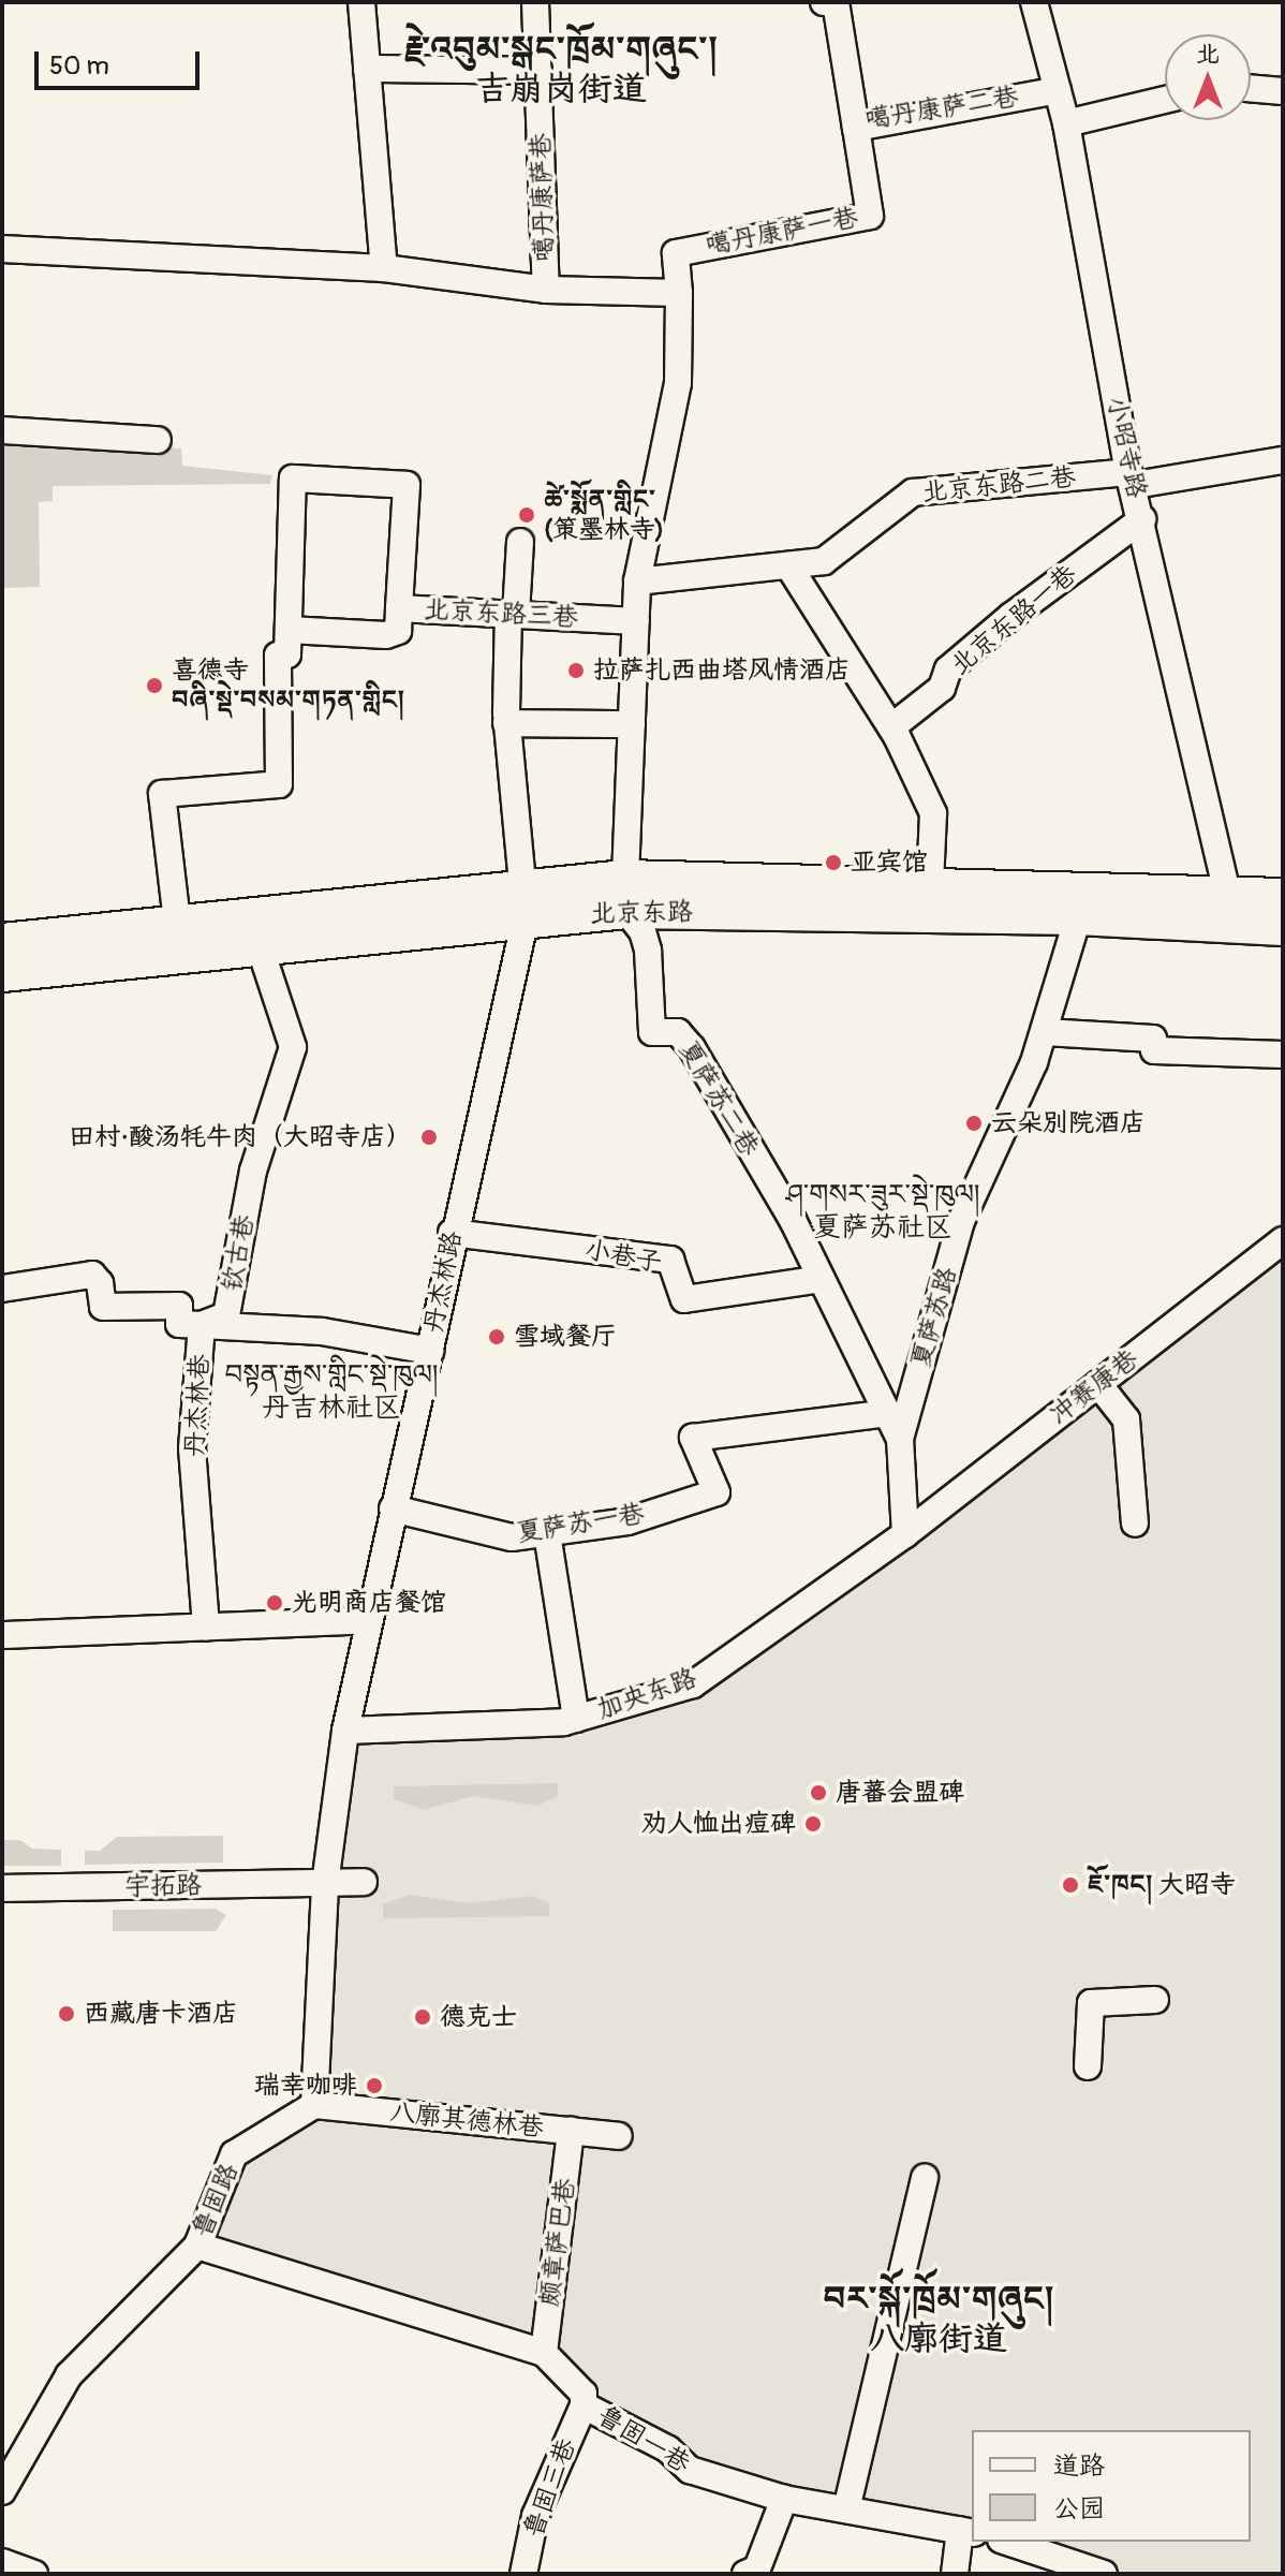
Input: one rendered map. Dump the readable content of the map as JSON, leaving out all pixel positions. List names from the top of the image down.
{
  "streets": {
    "main road": ["北京东路"],
    "street": [
      "噶丹康萨二巷",
      "噶丹康萨巷",
      "噶丹康萨一巷",
      "小昭寺路",
      "北京东路二巷",
      "北京东路三巷",
      "北京东路一巷",
      "夏萨苏二巷",
      "钦古巷",
      "小巷子",
      "丹杰林路",
      "夏萨苏路",
      "冲赛康巷",
      "丹杰林巷",
      "夏萨苏一巷",
      "加央东路",
      "宇拓路",
      "八廓其德林巷",
      "鲁固路",
      "颇章萨巴巷",
      "鲁固一巷",
      "鲁固三巷"
    ]
  },
  "crossings": [
    ["噶丹康萨二巷", "噶丹康萨一巷"],
    ["噶丹康萨二巷", "小昭寺路"],
    ["小昭寺路", "北京东路二巷"],
    ["小昭寺路", "北京东路一巷"],
    ["小昭寺路", "北京东路"],
    ["北京东路三巷", "丹杰林路"],
    ["北京东路", "夏萨苏二巷"],
    ["北京东路", "钦古巷"],
    ["北京东路", "丹杰林路"],
    ["北京东路", "夏萨苏路"],
    ["夏萨苏二巷", "小巷子"],
    ["夏萨苏二巷", "夏萨苏路"],
    ["夏萨苏二巷", "夏萨苏一巷"],
    ["钦古巷", "丹杰林路"],
    ["钦古巷", "丹杰林巷"],
    ["小巷子", "丹杰林路"],
    ["丹杰林路", "夏萨苏一巷"],
    ["丹杰林路", "加央东路"],
    ["丹杰林路", "宇拓路"],
    ["夏萨苏路", "冲赛康巷"],
    ["夏萨苏路", "加央东路"],
    ["冲赛康巷", "加央东路"],
    ["八廓其德林巷", "鲁固路"],
    ["八廓其德林巷", "颇章萨巴巷"],
    ["鲁固路", "鲁固一巷"],
    ["颇章萨巴巷", "鲁固一巷"],
    ["鲁固一巷", "鲁固三巷"]
  ],
  "districts": [
    "རྗེ་འབུམ་སྒང་ཁྲོམ་གཞུང་། 吉崩岗街道",
    "ཤ་གསར་ཟུར་སྡེ་ཁུལ། 夏萨苏社区",
    "བསྟན་རྒྱས་གླིང་སྡེ་ཁུལ། 丹吉林社区",
    "བར་སྐོ་ཁྲོམ་གཞུང། 八廓街道"
  ],
  "places": [
    "ཚེ་སྨོན་གླིང་ (策墨林寺)",
    "拉萨扎西曲塔风情酒店",
    "喜德寺 བཞི་སྡེ་བསམ་གཏན་གླིང།",
    "亚宾馆",
    "云朵别院酒店",
    "田村·酸汤牦牛肉（大昭寺店）",
    "雪域餐厅",
    "光明商店餐馆",
    "唐蕃会盟碑",
    "劝人恤出痘碑",
    "ཇོ་ཁང། 大昭寺",
    "西藏唐卡酒店",
    "德克士",
    "瑞幸咖啡"
  ],
  "legend": ["道路", "公园"],
  "scale_bar": "50 m",
  "north": "top"
}
